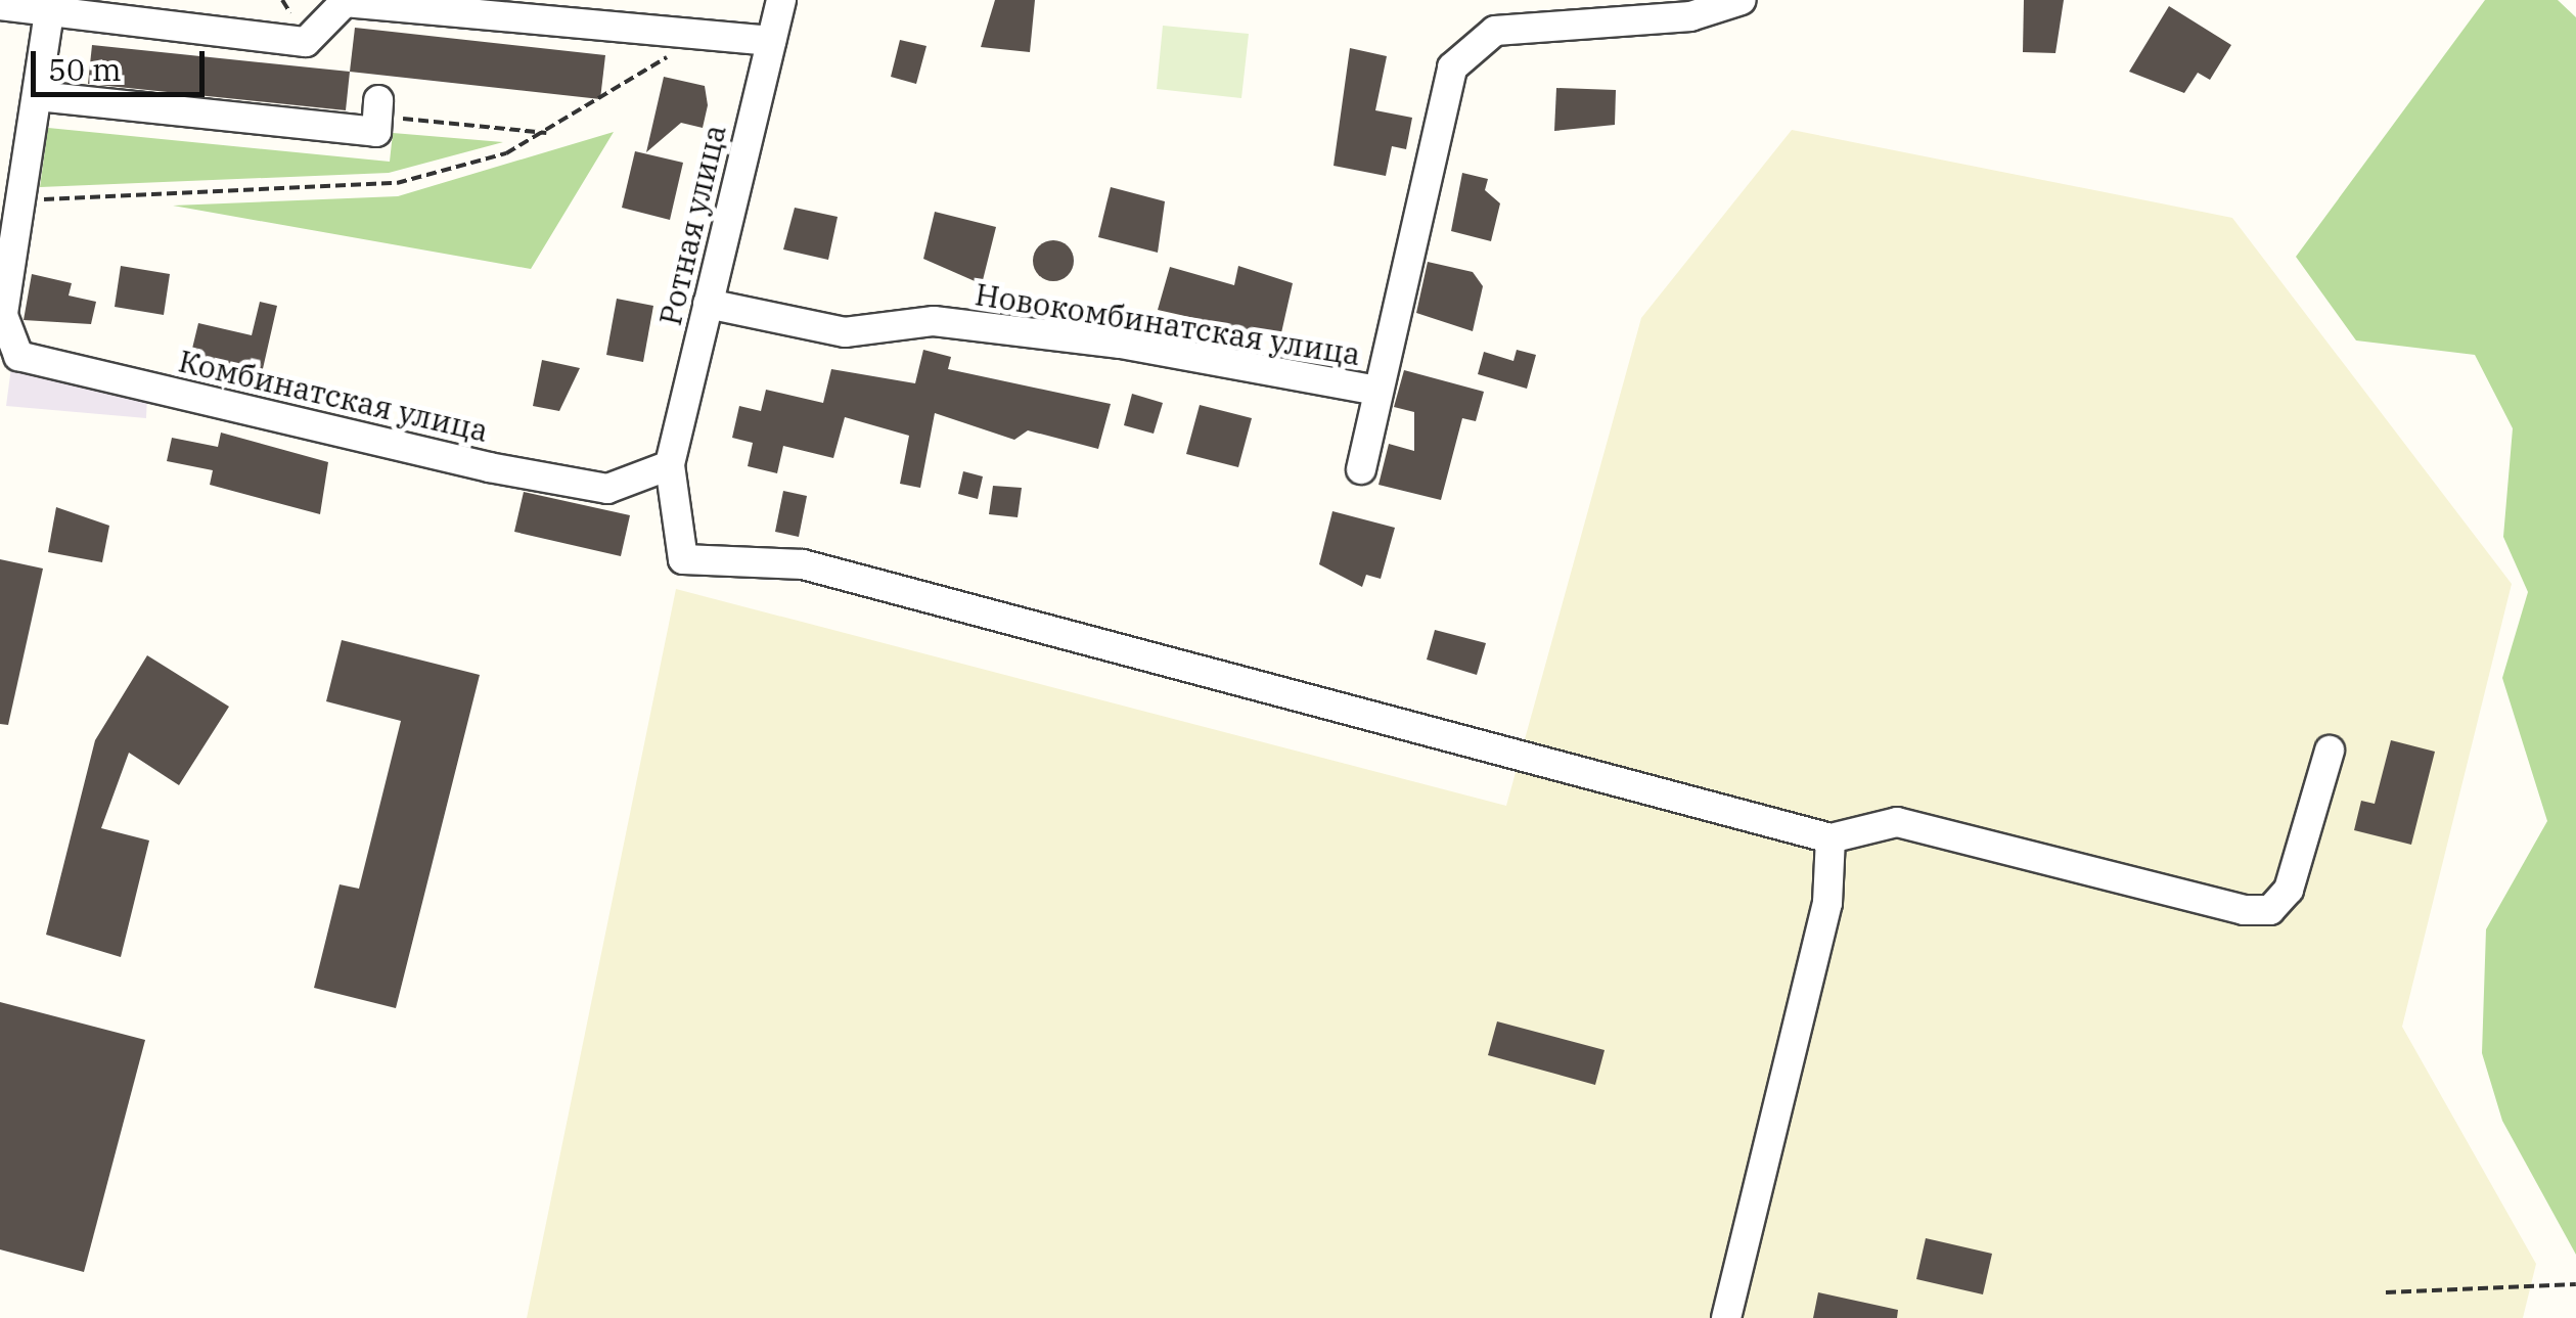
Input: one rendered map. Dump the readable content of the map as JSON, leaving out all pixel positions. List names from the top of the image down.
{
  "streets": {
    "street": ["Ротная улица", "Новокомбинатская улица", "Комбинатская улица"]
  },
  "crossings": [
    ["Ротная улица", "Новокомбинатская улица"],
    ["Ротная улица", "Комбинатская улица"]
  ],
  "scale_bar": "50 m"
}
